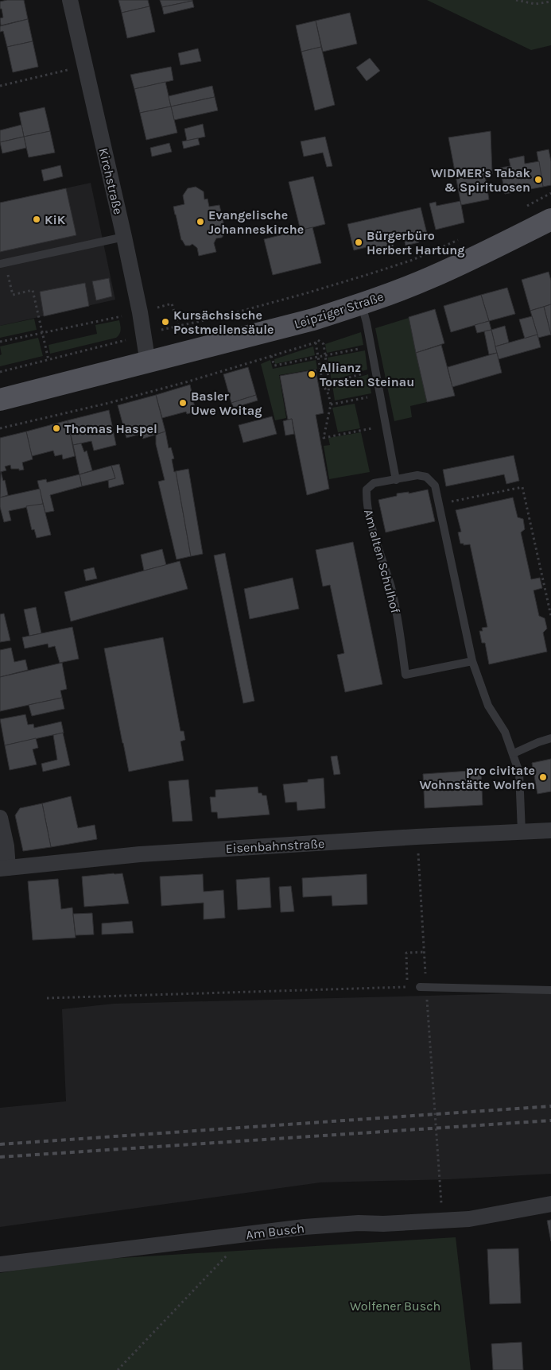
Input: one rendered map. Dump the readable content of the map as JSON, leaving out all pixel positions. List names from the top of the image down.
{
  "streets": {
    "main road": ["Leipziger Straße"],
    "street": ["Kirchstraße", "Eisenbahnstraße", "Am Busch"],
    "lane": ["Am alten Schulhof"]
  },
  "crossings": [
    ["Kirchstraße", "Leipziger Straße"],
    ["Am alten Schulhof", "Eisenbahnstraße"]
  ],
  "parks": ["Wolfener Busch"],
  "places": [
    "WIDMER's Tabak & Spirituosen",
    "KiK",
    "Evangelische Johanneskirche",
    "Bürgerbüro Herbert Hartung",
    "Kursächsische Postmeilensäule",
    "Allianz Torsten Steinau",
    "Basler Uwe Woitag",
    "Thomas Haspel",
    "pro civitate Wohnstätte Wolfen"
  ]
}
